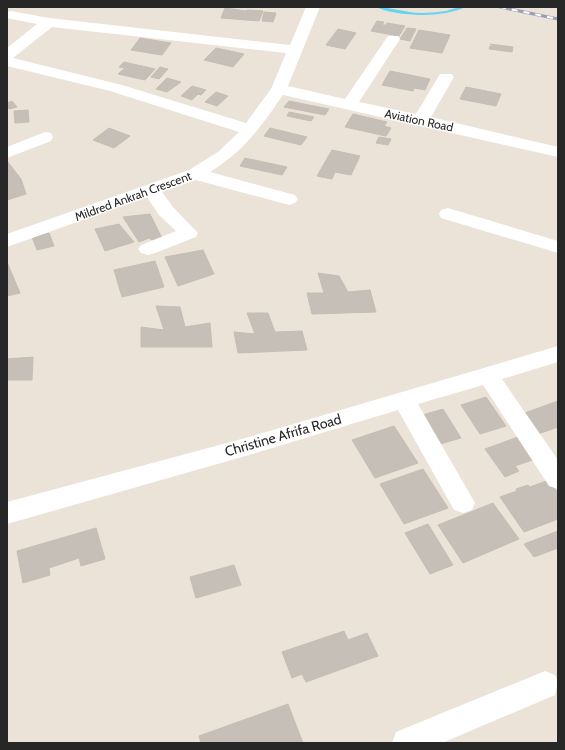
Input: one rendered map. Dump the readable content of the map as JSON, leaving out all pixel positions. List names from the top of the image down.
{
  "streets": {
    "street": ["Aviation Road", "Mildred Ankrah Crescent", "Christine Afrifa Road"]
  },
  "crossings": [
    ["Aviation Road", "Mildred Ankrah Crescent"]
  ]
}
